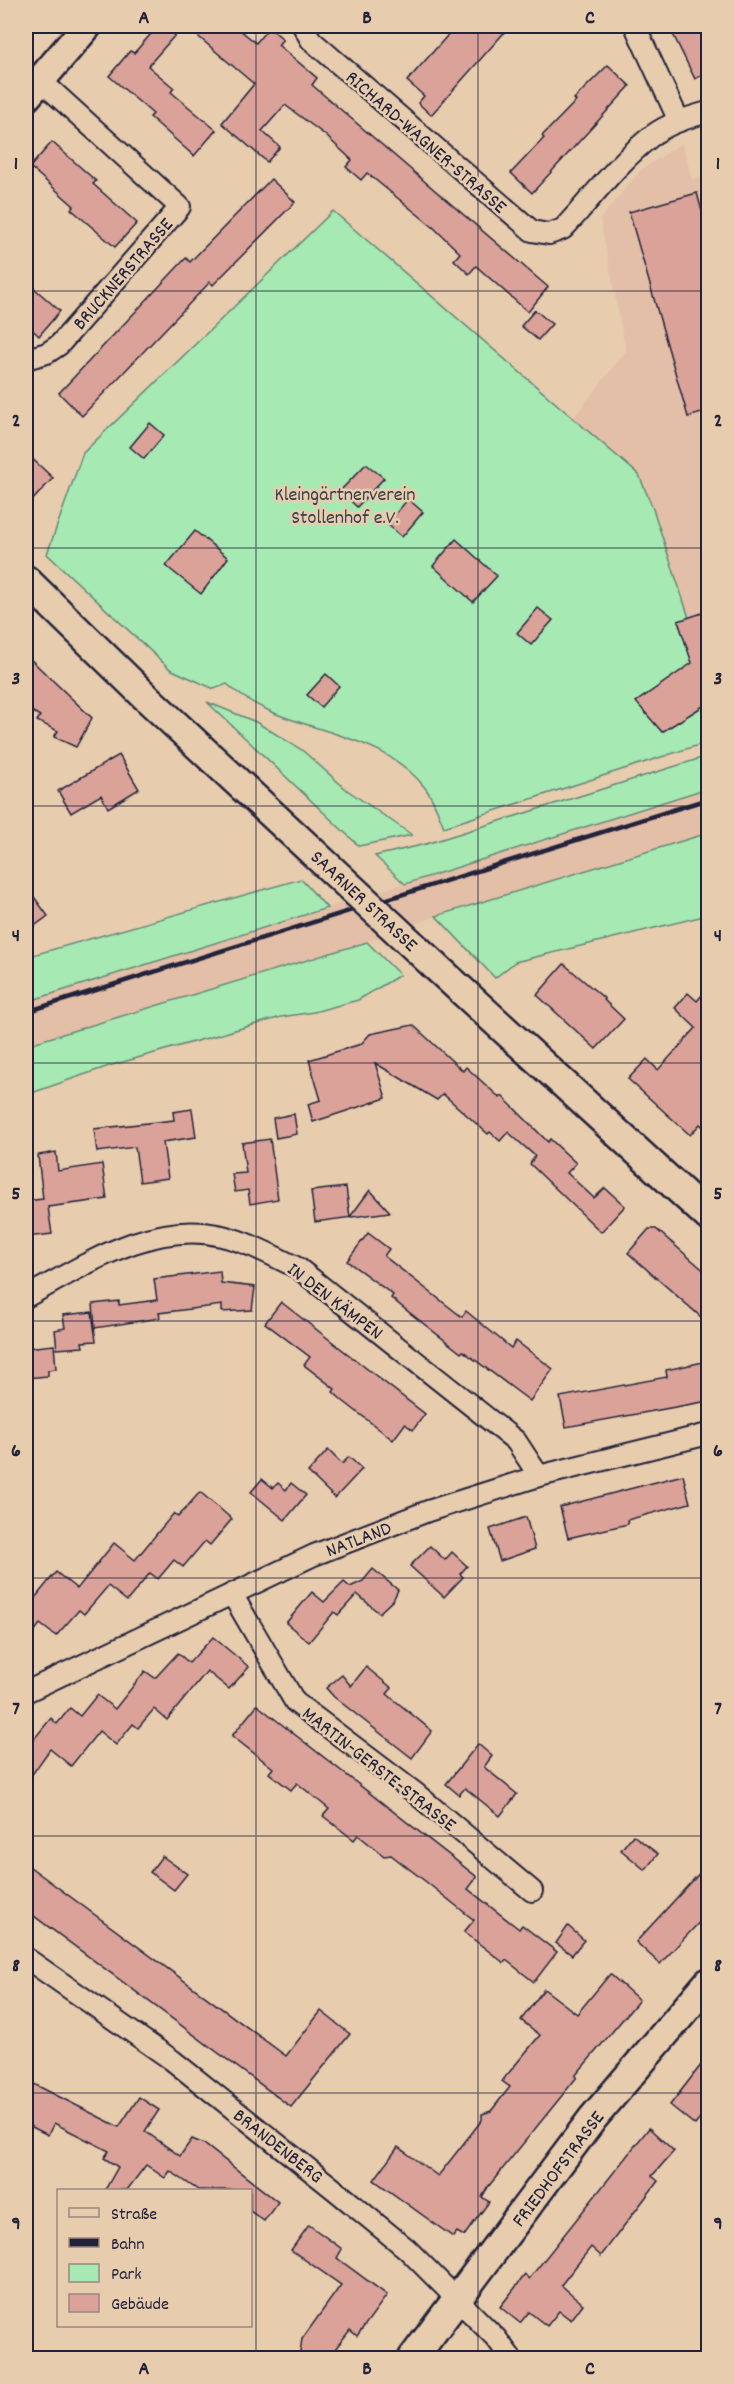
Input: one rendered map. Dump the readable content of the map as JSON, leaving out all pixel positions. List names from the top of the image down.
{
  "streets": {
    "main road": ["SAARNER STRASSE", "FRIEDHOFSTRASSE"],
    "street": [
      "RICHARD-WAGNER-STRASSE",
      "BRUCKNERSTRASSE",
      "IN DEN KÄMPEN",
      "NATLAND",
      "MARTIN-GERSTE-STRASSE",
      "BRANDENBERG"
    ]
  },
  "crossings": [
    ["IN DEN KÄMPEN", "NATLAND"],
    ["NATLAND", "MARTIN-GERSTE-STRASSE"],
    ["BRANDENBERG", "FRIEDHOFSTRASSE"]
  ],
  "parks": ["Kleingärtnerverein Stollenhof e.V."],
  "legend": [
    "Straße",
    "Bahn",
    "Park",
    "Gebäude"
  ],
  "grid": {
    "columns": ["A", "B", "C"],
    "rows": [
      "1",
      "2",
      "3",
      "4",
      "5",
      "6",
      "7",
      "8",
      "9"
    ]
  }
}
